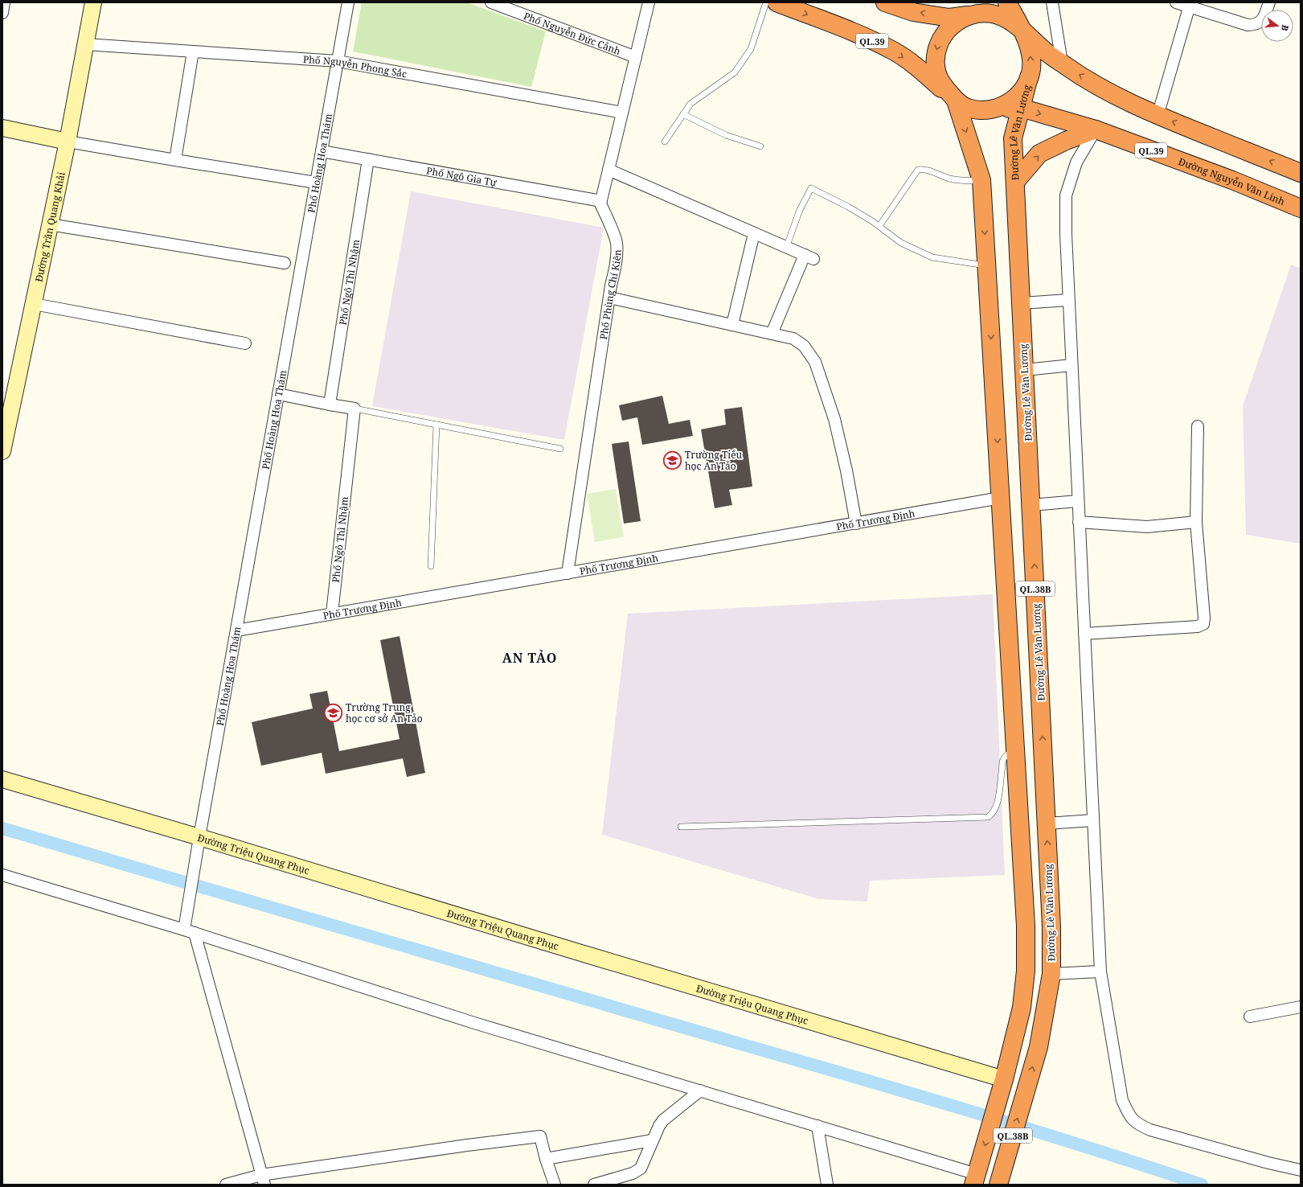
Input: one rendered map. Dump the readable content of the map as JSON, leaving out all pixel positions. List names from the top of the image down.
{
  "streets": {
    "highway": [
      "QL.39",
      "Đường Lê Văn Lương",
      "Đường Nguyễn Văn Linh",
      "QL.38B"
    ],
    "street": [
      "Phố Nguyễn Đức Cảnh",
      "Phố Nguyễn Phong Sắc",
      "Phố Hoàng Hoa Thám",
      "Phố Ngô Gia Tự",
      "Đường Trần Quang Khải",
      "Phố Ngô Thì Nhậm",
      "Phố Phùng Chí Kiên",
      "Phố Trương Định",
      "Đường Triệu Quang Phục"
    ]
  },
  "crossings": [
    ["QL.39", "Đường Lê Văn Lương"],
    ["QL.39", "Đường Nguyễn Văn Linh"],
    ["QL.39", "QL.38B"],
    ["Phố Nguyễn Phong Sắc", "Phố Hoàng Hoa Thám"],
    ["Phố Nguyễn Phong Sắc", "Đường Trần Quang Khải"],
    ["Đường Lê Văn Lương", "Đường Nguyễn Văn Linh"],
    ["Đường Lê Văn Lương", "QL.38B"],
    ["Phố Hoàng Hoa Thám", "Phố Ngô Gia Tự"],
    ["Phố Hoàng Hoa Thám", "Phố Trương Định"],
    ["Phố Hoàng Hoa Thám", "Đường Triệu Quang Phục"],
    ["Phố Ngô Gia Tự", "Phố Ngô Thì Nhậm"],
    ["Phố Ngô Gia Tự", "Phố Phùng Chí Kiên"],
    ["Đường Nguyễn Văn Linh", "QL.38B"],
    ["Phố Ngô Thì Nhậm", "Phố Trương Định"],
    ["Phố Phùng Chí Kiên", "Phố Trương Định"],
    ["Phố Trương Định", "QL.38B"],
    ["QL.38B", "Đường Triệu Quang Phục"]
  ],
  "districts": ["AN TẢO"],
  "places": {
    "school or university": ["Trường Tiểu học An Tảo", "Trường Trung học cơ sở An Tảo"]
  },
  "north": "right"
}
